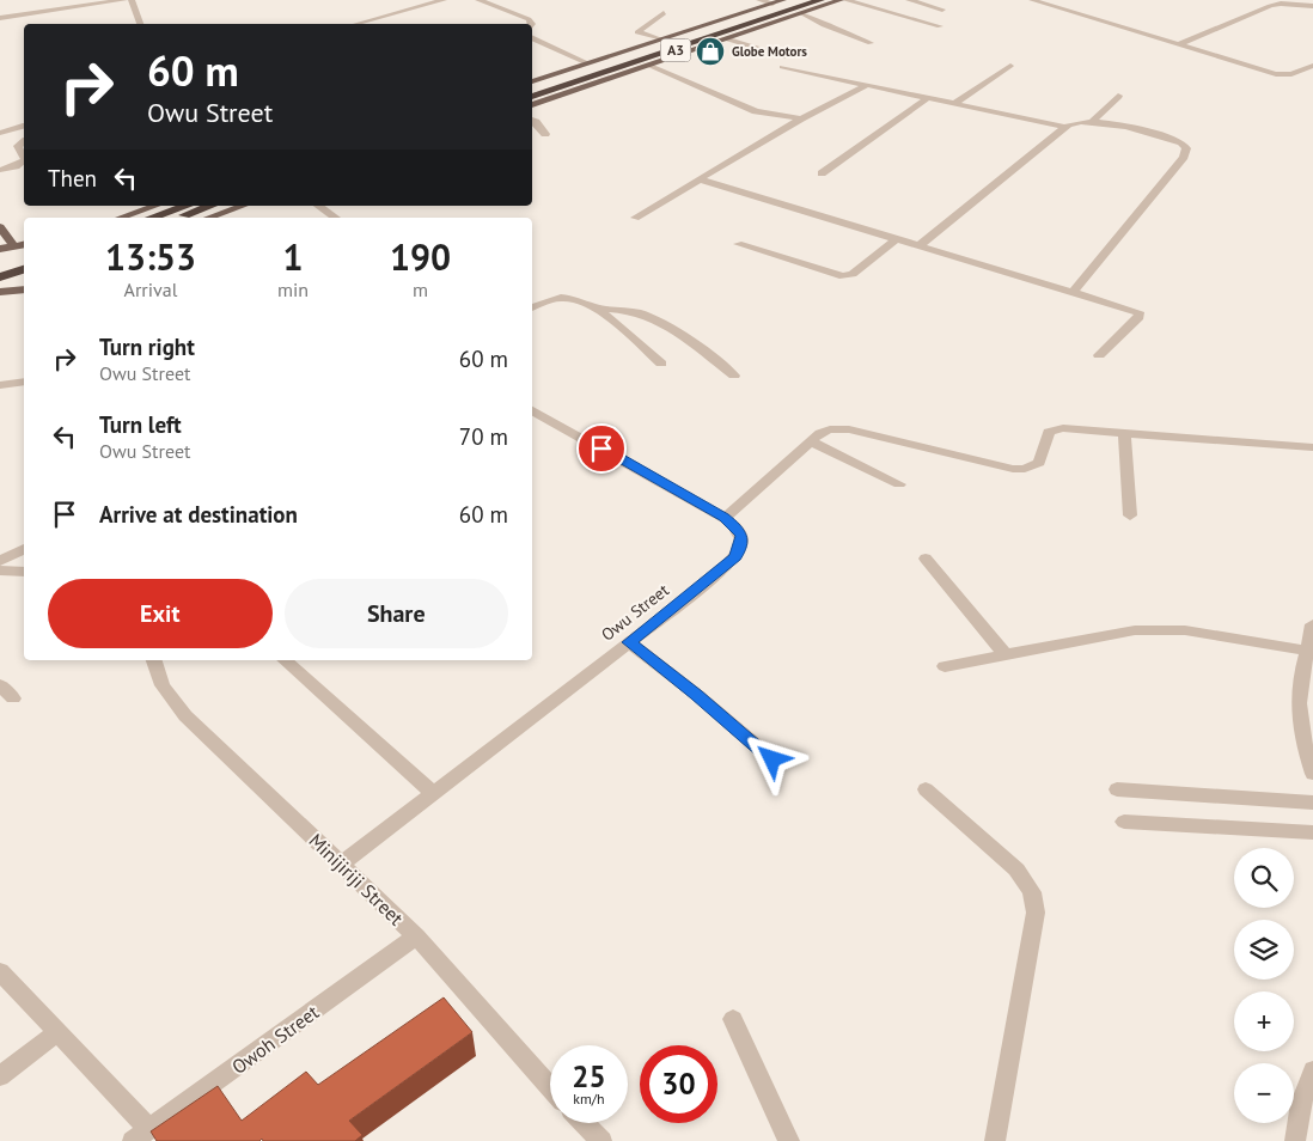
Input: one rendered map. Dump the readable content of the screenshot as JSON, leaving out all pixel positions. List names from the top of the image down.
{
  "streets": {
    "highway": ["A3"],
    "street": ["Owu Street", "Minijiriji Street", "Owoh Street"]
  },
  "crossings": [
    ["Owu Street", "Minijiriji Street"],
    ["Minijiriji Street", "Owoh Street"]
  ],
  "places": {
    "shop": ["Globe Motors"]
  },
  "page": {
    "turn": ["60 m", "Owu Street"],
    "then": "Then",
    "eta": [
      "13:53",
      "Arrival",
      "1",
      "min",
      "190",
      "m"
    ],
    "list": [
      {
        "name": "Turn right",
        "note": "Owu Street",
        "value": "60 m"
      },
      {
        "name": "Turn left",
        "note": "Owu Street",
        "value": "70 m"
      },
      {
        "name": "Arrive at destination",
        "value": "60 m"
      }
    ],
    "buttons": ["Exit", "Share"],
    "map_buttons": ["+", "−"],
    "speed": "25 km/h",
    "limit": "30"
  }
}
